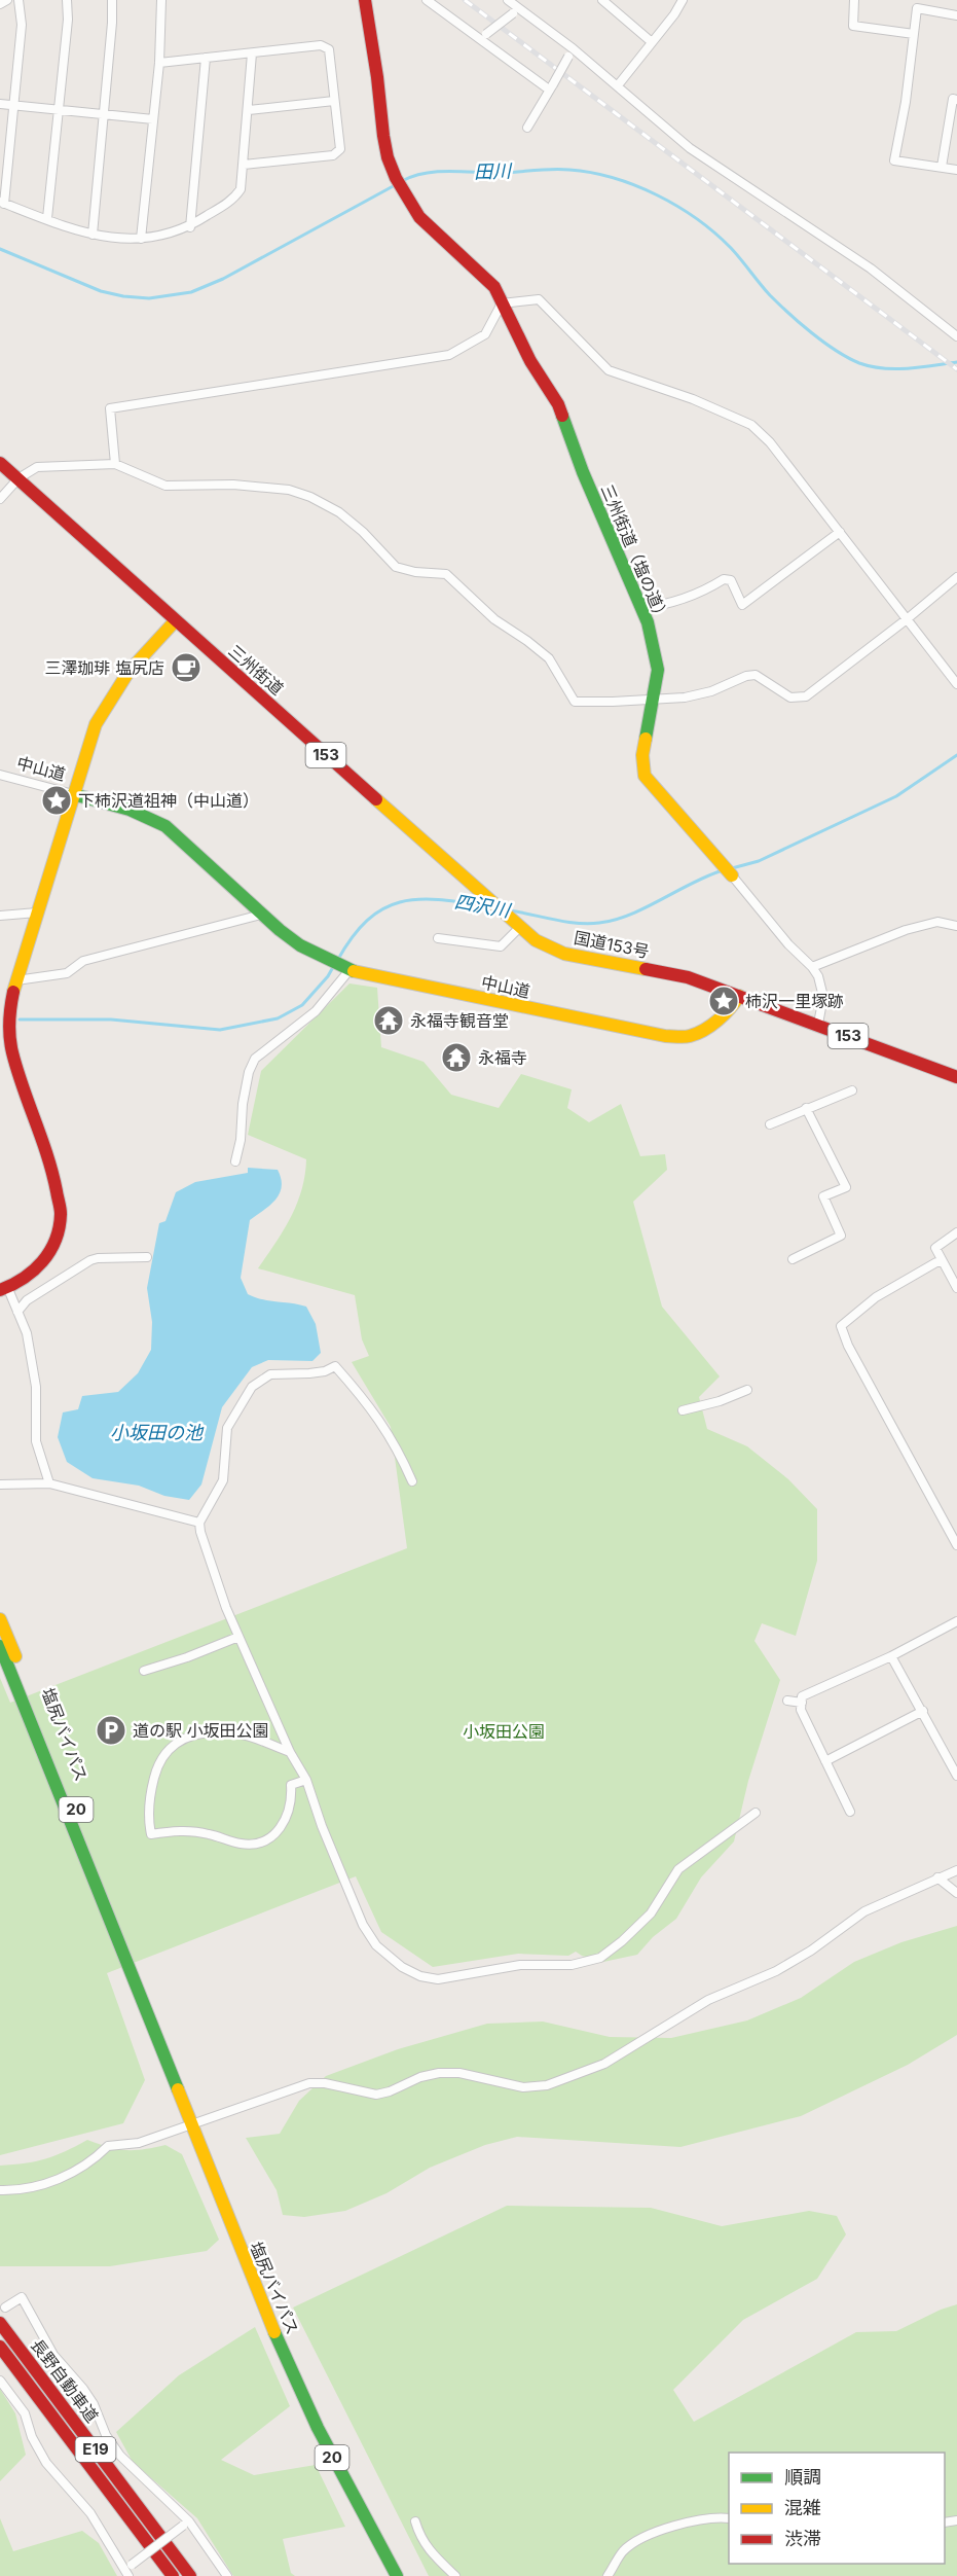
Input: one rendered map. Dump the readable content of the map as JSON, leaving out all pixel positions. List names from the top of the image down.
{
  "streets": {
    "main road": [
      "三州街道（塩の道）",
      "三州街道",
      "153",
      "中山道",
      "国道153号",
      "塩尻バイパス",
      "20",
      "長野自動車道",
      "E19"
    ]
  },
  "crossings": [
    ["三州街道（塩の道）", "153"],
    ["三州街道", "国道153号"],
    ["153", "中山道"],
    ["153", "国道153号"],
    ["中山道", "国道153号"]
  ],
  "water": ["田川", "四沢川", "小坂田の池"],
  "parks": ["小坂田公園"],
  "places": {
    "cafe": ["三澤珈琲 塩尻店"],
    "place": ["下柿沢道祖神（中山道）", "柿沢一里塚跡"],
    "temple": ["永福寺観音堂", "永福寺"],
    "parking": ["道の駅 小坂田公園"]
  },
  "legend": ["順調", "混雑", "渋滞"]
}
